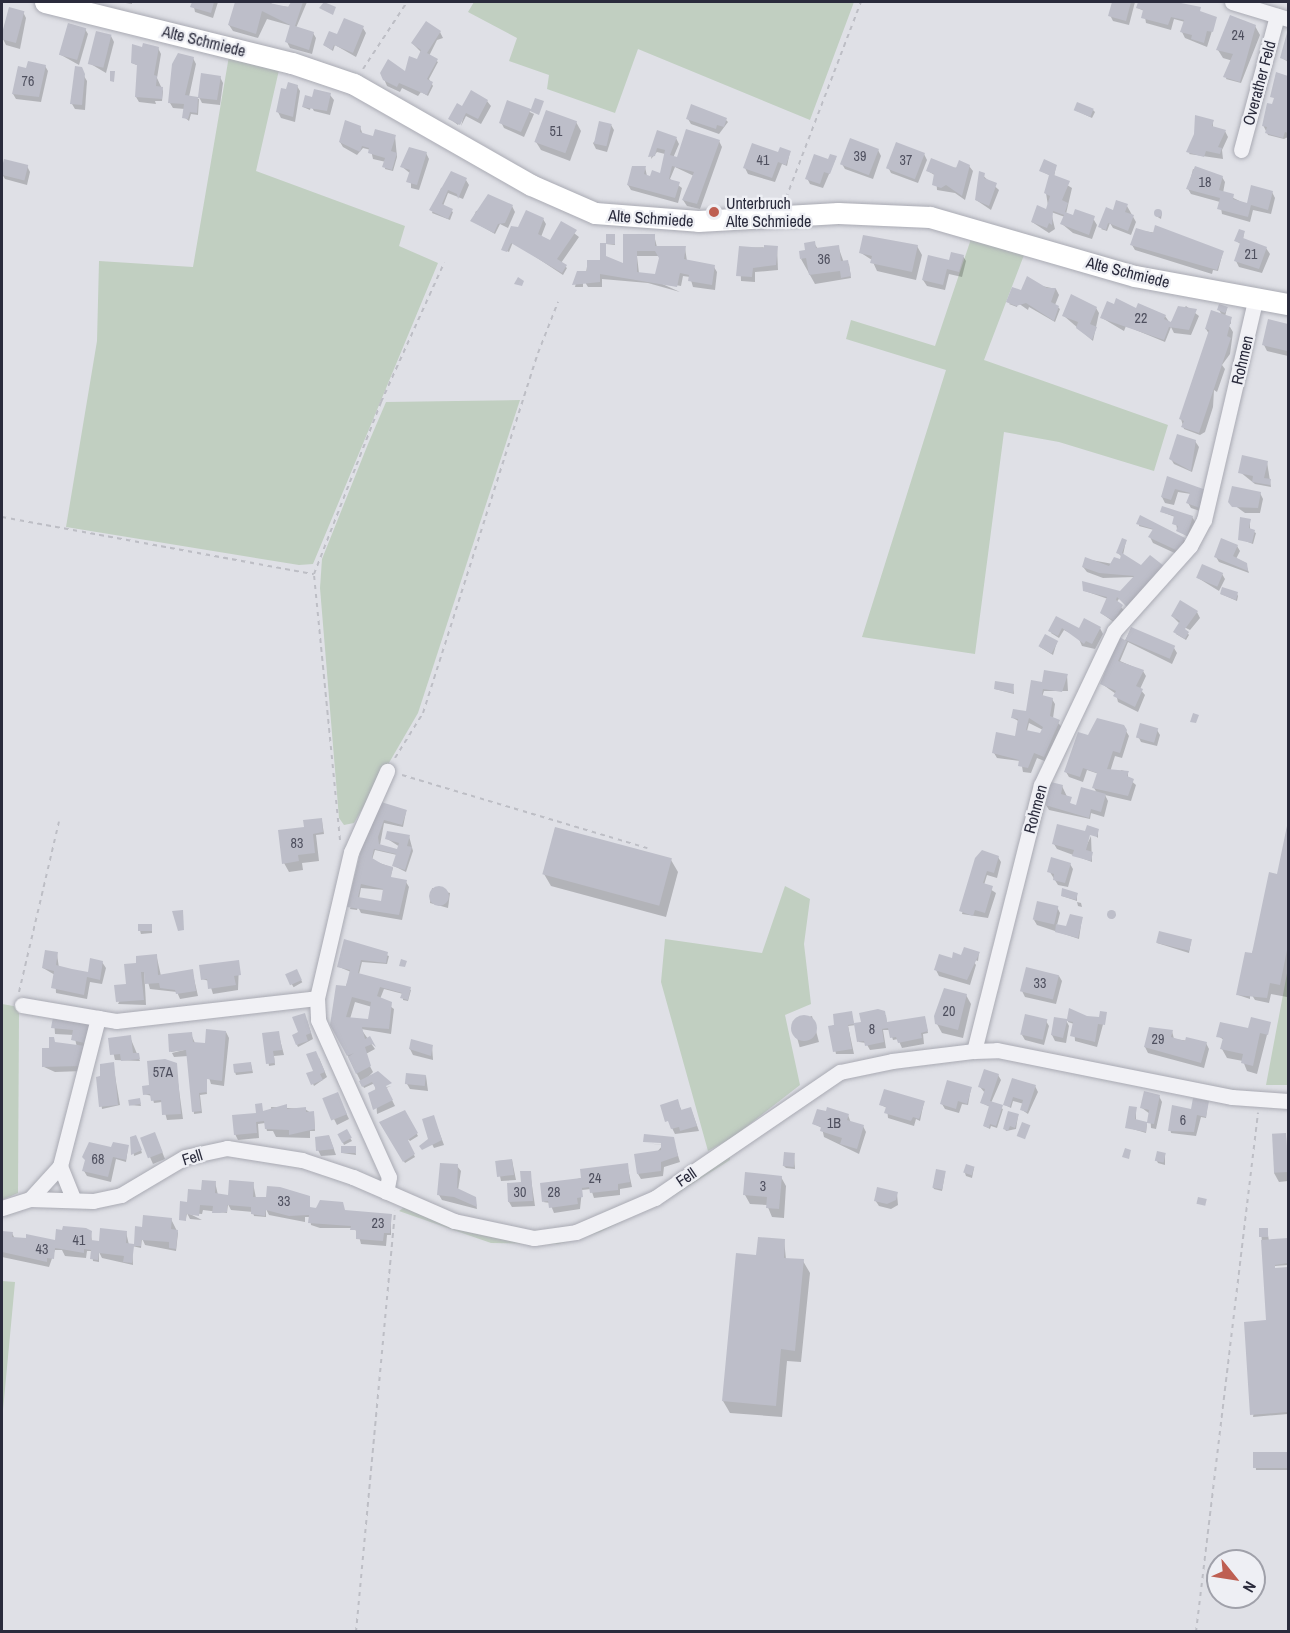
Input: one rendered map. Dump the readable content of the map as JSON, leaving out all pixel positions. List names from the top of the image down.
{
  "streets": {
    "street": [
      "Alte Schmiede",
      "Overather Feld",
      "Rohmen",
      "Fell"
    ]
  },
  "crossings": [
    ["Alte Schmiede", "Rohmen"],
    ["Rohmen", "Fell"]
  ],
  "places": ["Unterbruch Alte Schmiede"],
  "house_numbers": [
    "24",
    "76",
    "51",
    "39",
    "41",
    "37",
    "18",
    "21",
    "36",
    "22",
    "83",
    "33",
    "20",
    "8",
    "29",
    "57A",
    "6",
    "1B",
    "68",
    "24",
    "3",
    "30",
    "28",
    "33",
    "23",
    "41",
    "43"
  ],
  "north": "bottom right"
}
